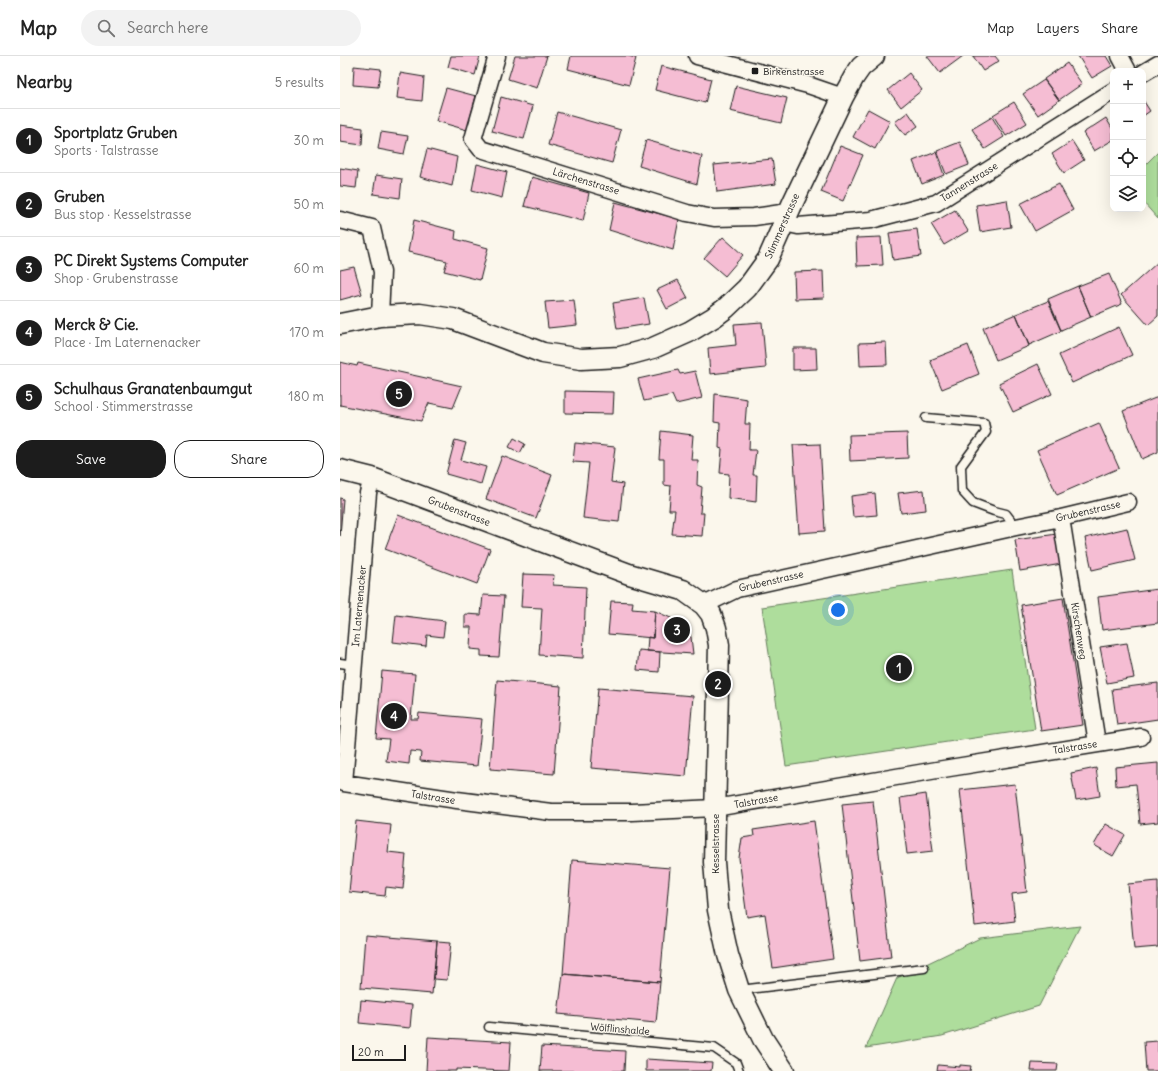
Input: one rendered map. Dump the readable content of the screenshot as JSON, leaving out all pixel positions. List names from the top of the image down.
{
  "streets": {
    "street": [
      "Lärchenstrasse",
      "Tannenstrasse",
      "Stimmerstrasse",
      "Grubenstrasse",
      "Im Laternenacker",
      "Kirschenweg",
      "Talstrasse",
      "Kesselstrasse"
    ],
    "lane": ["Wölflinshalde"]
  },
  "crossings": [
    ["Lärchenstrasse", "Tannenstrasse"],
    ["Lärchenstrasse", "Stimmerstrasse"],
    ["Tannenstrasse", "Stimmerstrasse"],
    ["Grubenstrasse", "Im Laternenacker"],
    ["Grubenstrasse", "Kirschenweg"],
    ["Grubenstrasse", "Kesselstrasse"],
    ["Im Laternenacker", "Talstrasse"],
    ["Kirschenweg", "Talstrasse"],
    ["Talstrasse", "Kesselstrasse"]
  ],
  "places": {
    "transit": ["Birkenstrasse"]
  },
  "scale_bar": "20 m",
  "page": {
    "header": "Map",
    "search": "Search here",
    "nav": ["Map", "Layers", "Share"],
    "heading": ["Nearby", "5 results"],
    "map_buttons": ["+", "−"],
    "list": [
      {
        "mark": "1",
        "name": "Sportplatz Gruben",
        "note": "Sports · Talstrasse",
        "value": "30 m"
      },
      {
        "mark": "2",
        "name": "Gruben",
        "note": "Bus stop · Kesselstrasse",
        "value": "50 m"
      },
      {
        "mark": "3",
        "name": "PC Direkt Systems Computer",
        "note": "Shop · Grubenstrasse",
        "value": "60 m"
      },
      {
        "mark": "4",
        "name": "Merck & Cie.",
        "note": "Place · Im Laternenacker",
        "value": "170 m"
      },
      {
        "mark": "5",
        "name": "Schulhaus Granatenbaumgut",
        "note": "School · Stimmerstrasse",
        "value": "180 m"
      }
    ],
    "pins": [
      "5",
      "3",
      "1",
      "2",
      "4"
    ],
    "buttons": ["Save", "Share"],
    "scale": "20 m"
  }
}
